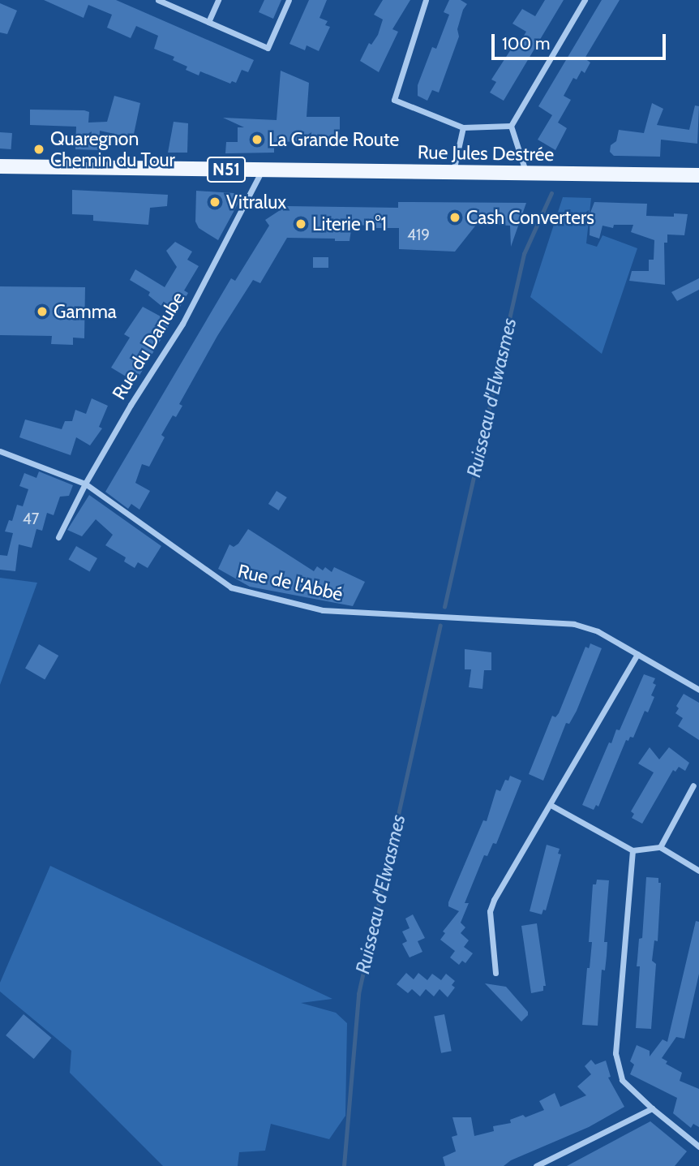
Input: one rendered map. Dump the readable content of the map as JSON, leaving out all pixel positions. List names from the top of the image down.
{
  "streets": {
    "main road": ["Rue Jules Destrée", "N51"],
    "street": ["Rue du Danube", "Rue de l'Abbé"]
  },
  "crossings": [
    ["Rue Jules Destrée", "Rue du Danube"],
    ["Rue du Danube", "Rue de l'Abbé"]
  ],
  "water": ["Ruisseau d'Elwasmes"],
  "places": [
    "La Grande Route",
    "Quaregnon Chemin du Tour",
    "Vitralux",
    "Cash Converters",
    "Literie n°1",
    "Gamma"
  ],
  "house_numbers": ["419", "47"],
  "scale_bar": "100 m"
}
